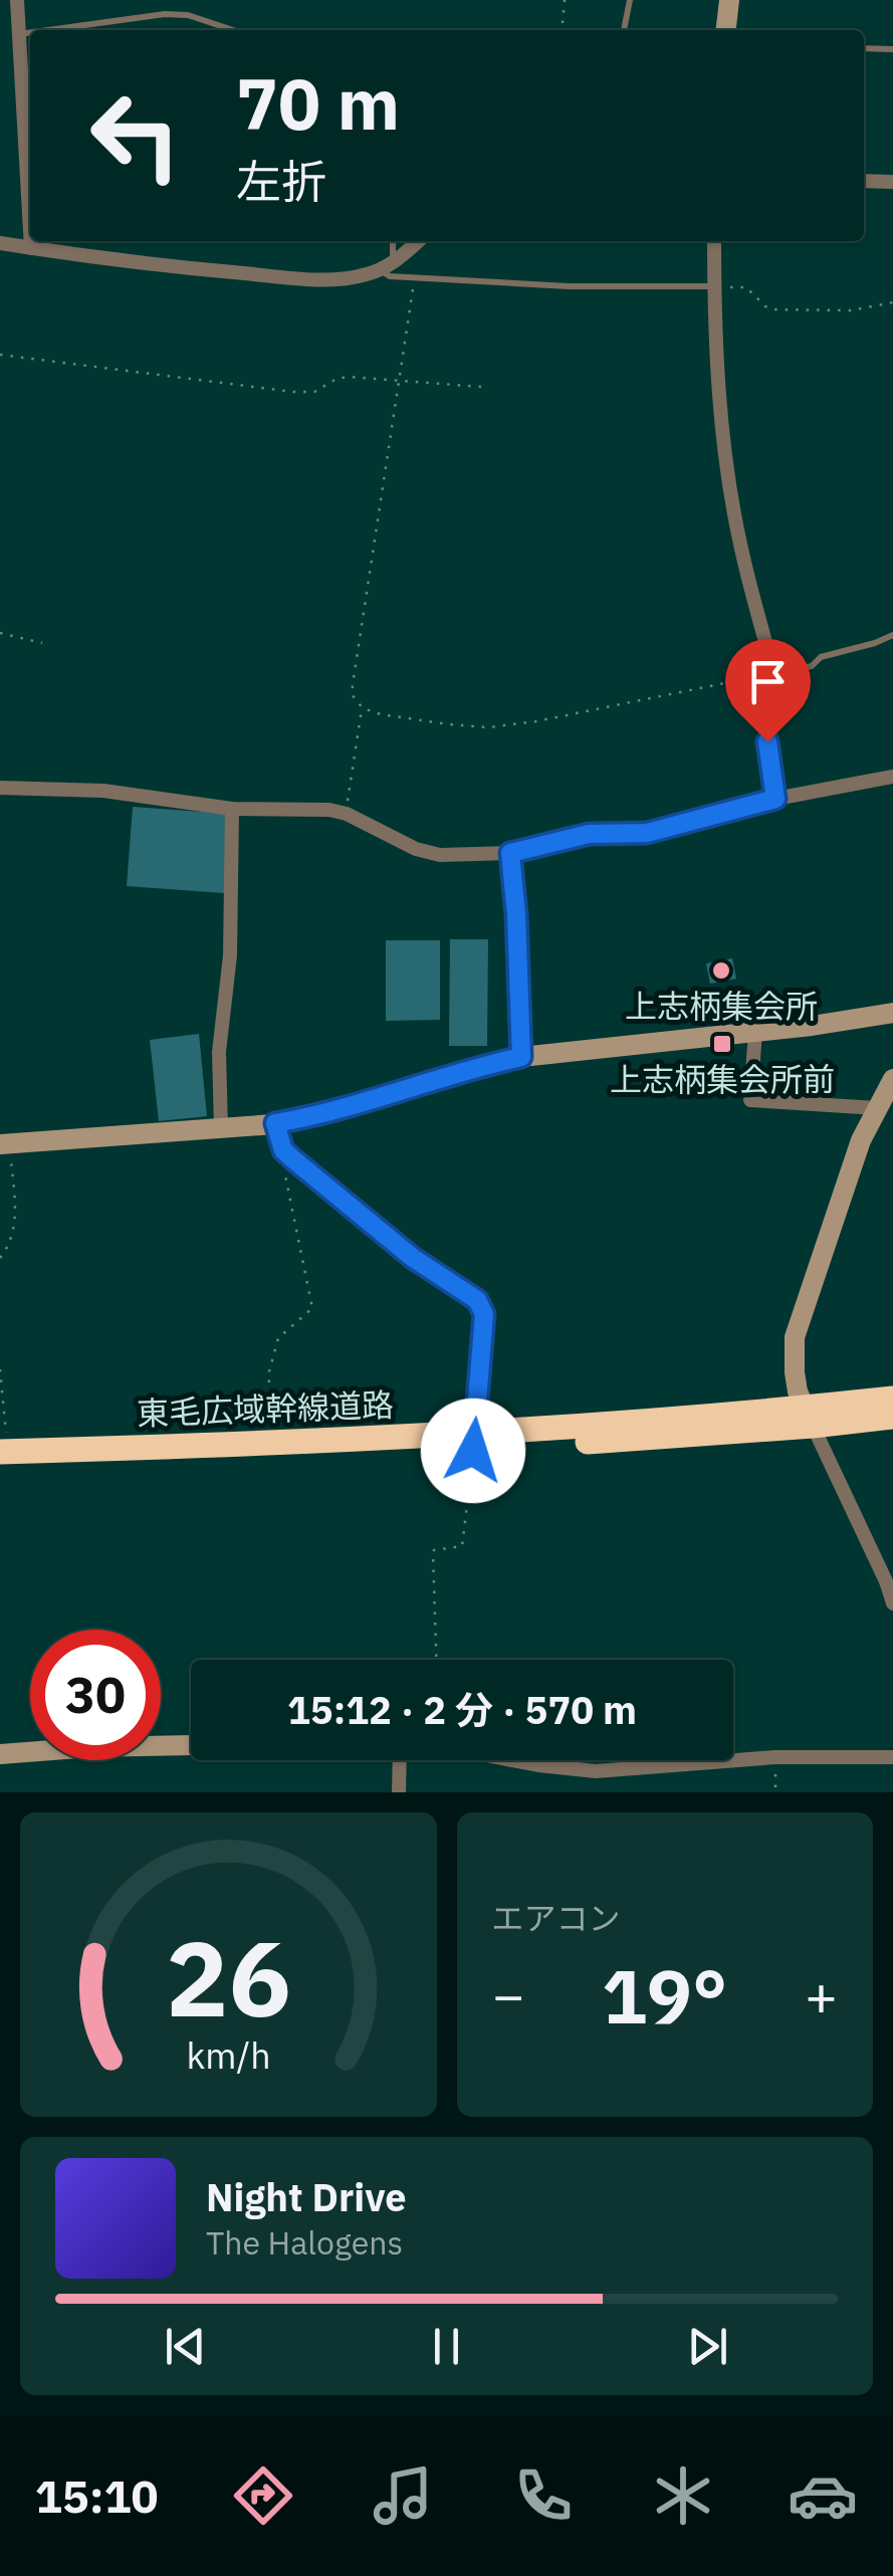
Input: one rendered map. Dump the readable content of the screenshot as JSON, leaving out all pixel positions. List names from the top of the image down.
{
  "streets": {
    "highway": ["東毛広域幹線道路"]
  },
  "places": {
    "other": ["上志柄集会所"],
    "transit": ["上志柄集会所前"]
  },
  "page": {
    "turn": ["70 m", "左折"],
    "limit": "30",
    "trip": "15:12 · 2 分 · 570 m",
    "tile": "エアコン",
    "heat": ["−", "19°", "+"],
    "song": ["Night Drive", "The Halogens"],
    "tabs": "15:10",
    "gauge": ["26", "km/h"]
  }
}
